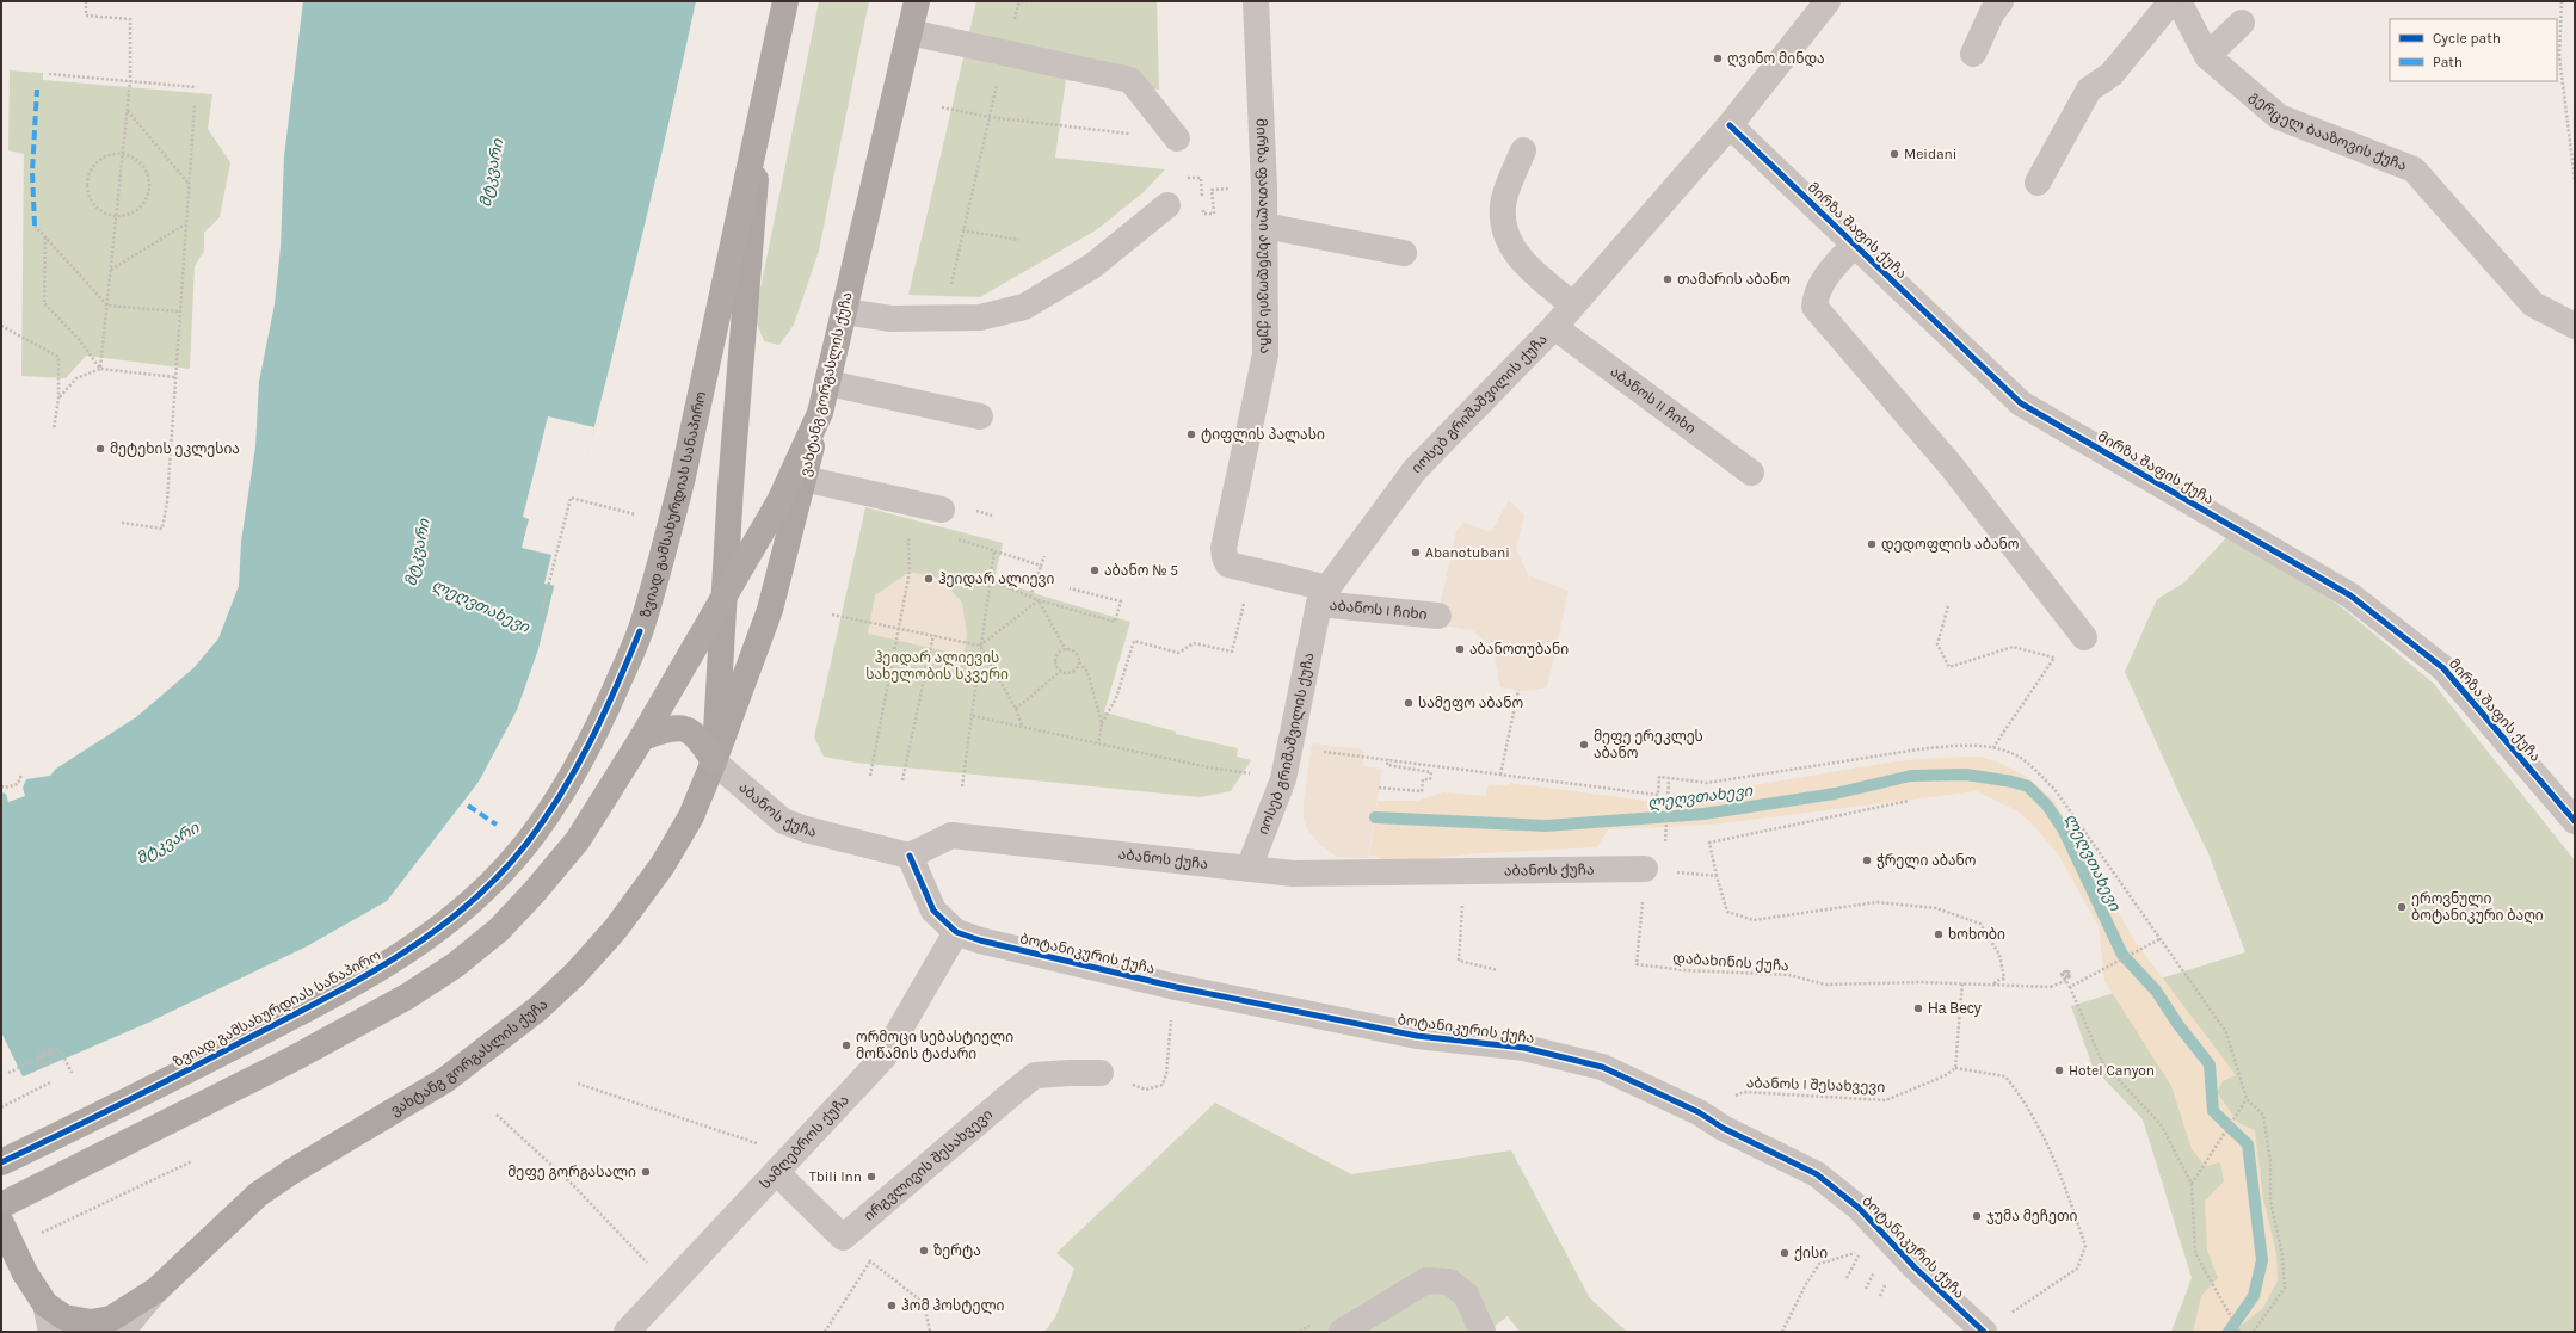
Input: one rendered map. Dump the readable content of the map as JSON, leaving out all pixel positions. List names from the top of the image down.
{
  "streets": {
    "highway": ["ვახტანგ გორგასლის ქუჩა", "ზვიად გამსახურდიას სანაპირო"],
    "street": [
      "გერცელ ბააზოვის ქუჩა",
      "მირზა შაფის ქუჩა",
      "მირზა ფათალი ახუნდოვის ქუჩა",
      "აბანოს II ჩიხი",
      "იოსებ გრიშაშვილის ქუჩა",
      "აბანოს I ჩიხი",
      "აბანოს ქუჩა",
      "ბოტანიკურის ქუჩა",
      "სამღებროს ქუჩა",
      "ირგვლივის შესახვევი"
    ],
    "path": ["დაბახინის ქუჩა", "აბანოს I შესახვევი"]
  },
  "crossings": [
    ["მირზა შაფის ქუჩა", "იოსებ გრიშაშვილის ქუჩა"],
    ["მირზა ფათალი ახუნდოვის ქუჩა", "იოსებ გრიშაშვილის ქუჩა"],
    ["მირზა ფათალი ახუნდოვის ქუჩა", "აბანოს I ჩიხი"],
    ["ვახტანგ გორგასლის ქუჩა", "ზვიად გამსახურდიას სანაპირო"],
    ["ვახტანგ გორგასლის ქუჩა", "აბანოს ქუჩა"],
    ["აბანოს II ჩიხი", "იოსებ გრიშაშვილის ქუჩა"],
    ["იოსებ გრიშაშვილის ქუჩა", "აბანოს I ჩიხი"],
    ["იოსებ გრიშაშვილის ქუჩა", "აბანოს ქუჩა"],
    ["აბანოს ქუჩა", "ბოტანიკურის ქუჩა"],
    ["ბოტანიკურის ქუჩა", "აბანოს I შესახვევი"],
    ["ბოტანიკურის ქუჩა", "სამღებროს ქუჩა"]
  ],
  "water": ["მტკვარი", "ლეღვთახევი"],
  "parks": ["ჰეიდარ ალიევის სახელობის სკვერი"],
  "places": [
    "ღვინო მინდა",
    "Meidani",
    "თამარის აბანო",
    "ტიფლის პალასი",
    "მეტეხის ეკლესია",
    "დედოფლის აბანო",
    "Abanotubani",
    "აბანო № 5",
    "ჰეიდარ ალიევი",
    "აბანოთუბანი",
    "სამეფო აბანო",
    "მეფე ერეკლეს აბანო",
    "ჭრელი აბანო",
    "ეროვნული ბოტანიკური ბაღი",
    "ხოხობი",
    "На Весу",
    "ორმოცი სებასტიელი მოწამის ტაძარი",
    "Hotel Canyon",
    "მეფე გორგასალი",
    "Tbili Inn",
    "ჯუმა მეჩეთი",
    "ზერტა",
    "ქისი",
    "ჰომ ჰოსტელი"
  ],
  "legend": ["Cycle path", "Path"]
}
